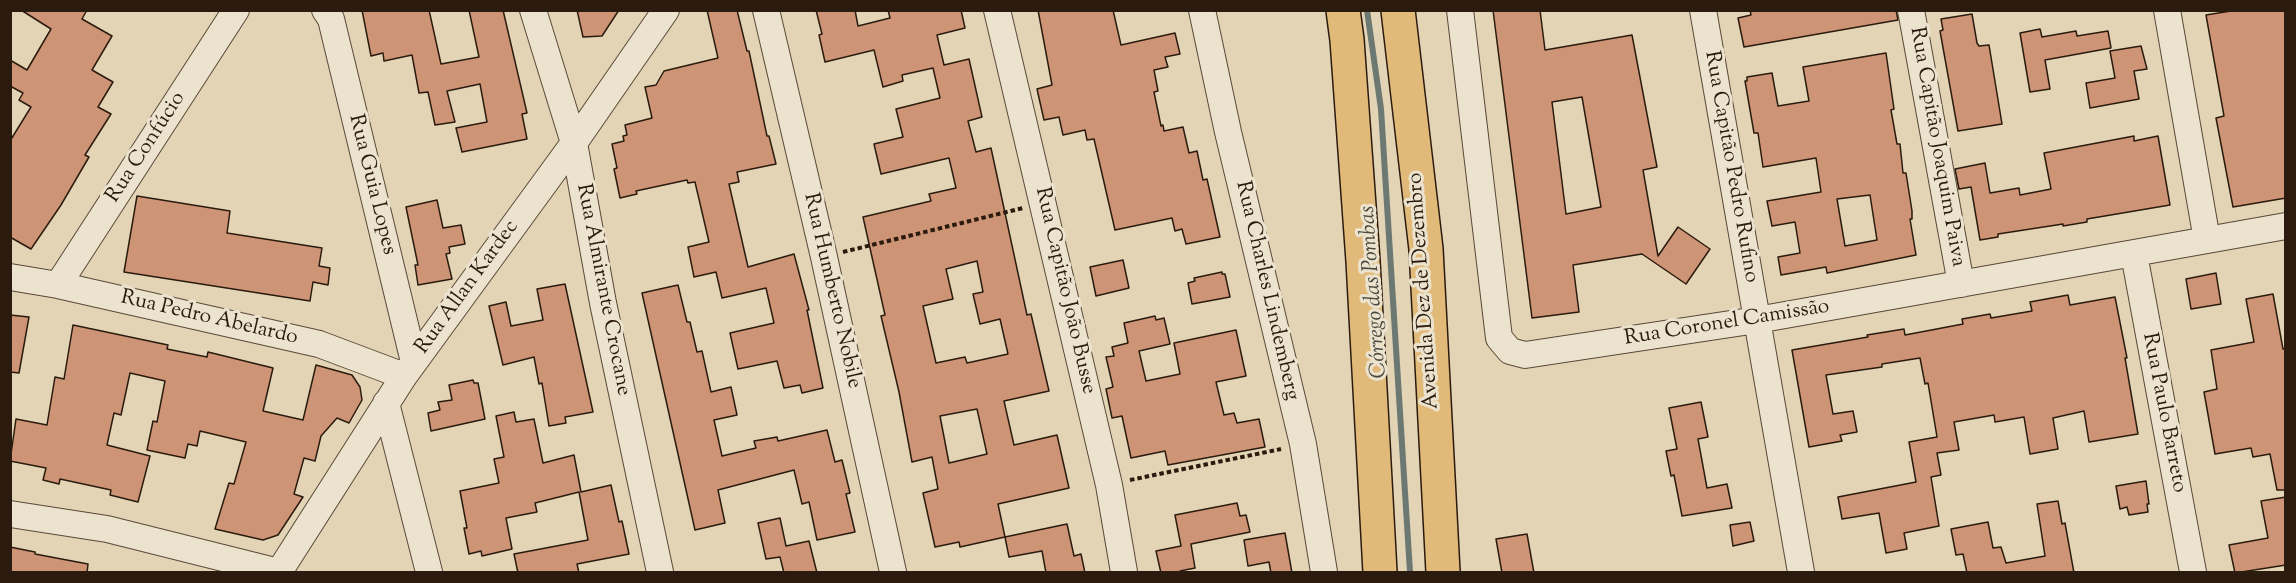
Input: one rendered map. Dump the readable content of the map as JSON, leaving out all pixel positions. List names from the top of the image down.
{
  "streets": {
    "highway": ["Avenida Dez de Dezembro"],
    "street": [
      "Rua Capitão Joaquim Paiva",
      "Rua Confúcio",
      "Rua Capitão Pedro Rufino",
      "Rua Guia Lopes",
      "Rua Allan Kardec",
      "Rua Almirante Crocane",
      "Rua Humberto Nobile",
      "Rua Capitão João Busse",
      "Rua Charles Lindemberg",
      "Rua Pedro Abelardo",
      "Rua Coronel Camissão",
      "Rua Paulo Barreto"
    ]
  },
  "crossings": [
    ["Rua Capitão Joaquim Paiva", "Rua Coronel Camissão"],
    ["Rua Confúcio", "Rua Pedro Abelardo"],
    ["Rua Capitão Pedro Rufino", "Rua Coronel Camissão"],
    ["Rua Guia Lopes", "Rua Allan Kardec"],
    ["Rua Guia Lopes", "Rua Pedro Abelardo"],
    ["Rua Allan Kardec", "Rua Almirante Crocane"],
    ["Rua Allan Kardec", "Rua Pedro Abelardo"],
    ["Rua Coronel Camissão", "Rua Paulo Barreto"]
  ],
  "water": ["Córrego das Pombas"]
}
